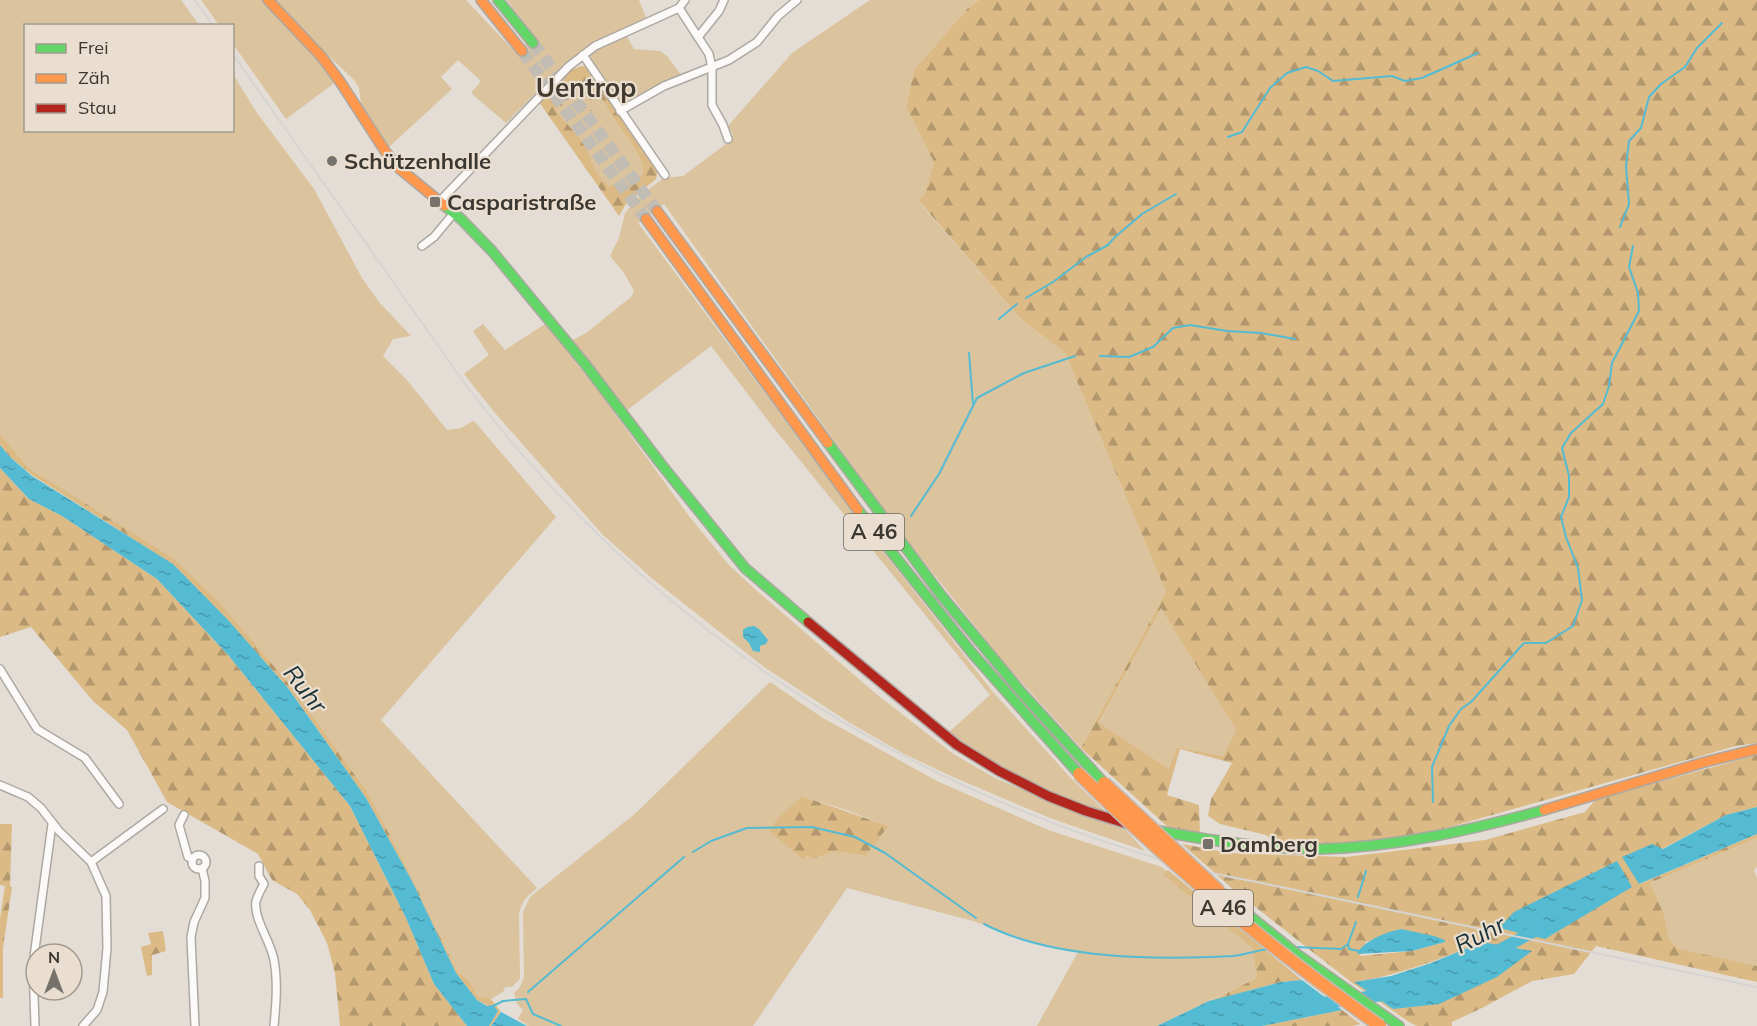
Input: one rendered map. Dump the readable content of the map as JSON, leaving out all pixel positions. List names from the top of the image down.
{
  "streets": {
    "main road": ["A 46"]
  },
  "districts": ["Uentrop"],
  "water": ["Ruhr"],
  "places": {
    "other": ["Schützenhalle"],
    "transit": ["Casparistraße", "Damberg"]
  },
  "legend": ["Frei", "Zäh", "Stau"],
  "north": "top"
}
